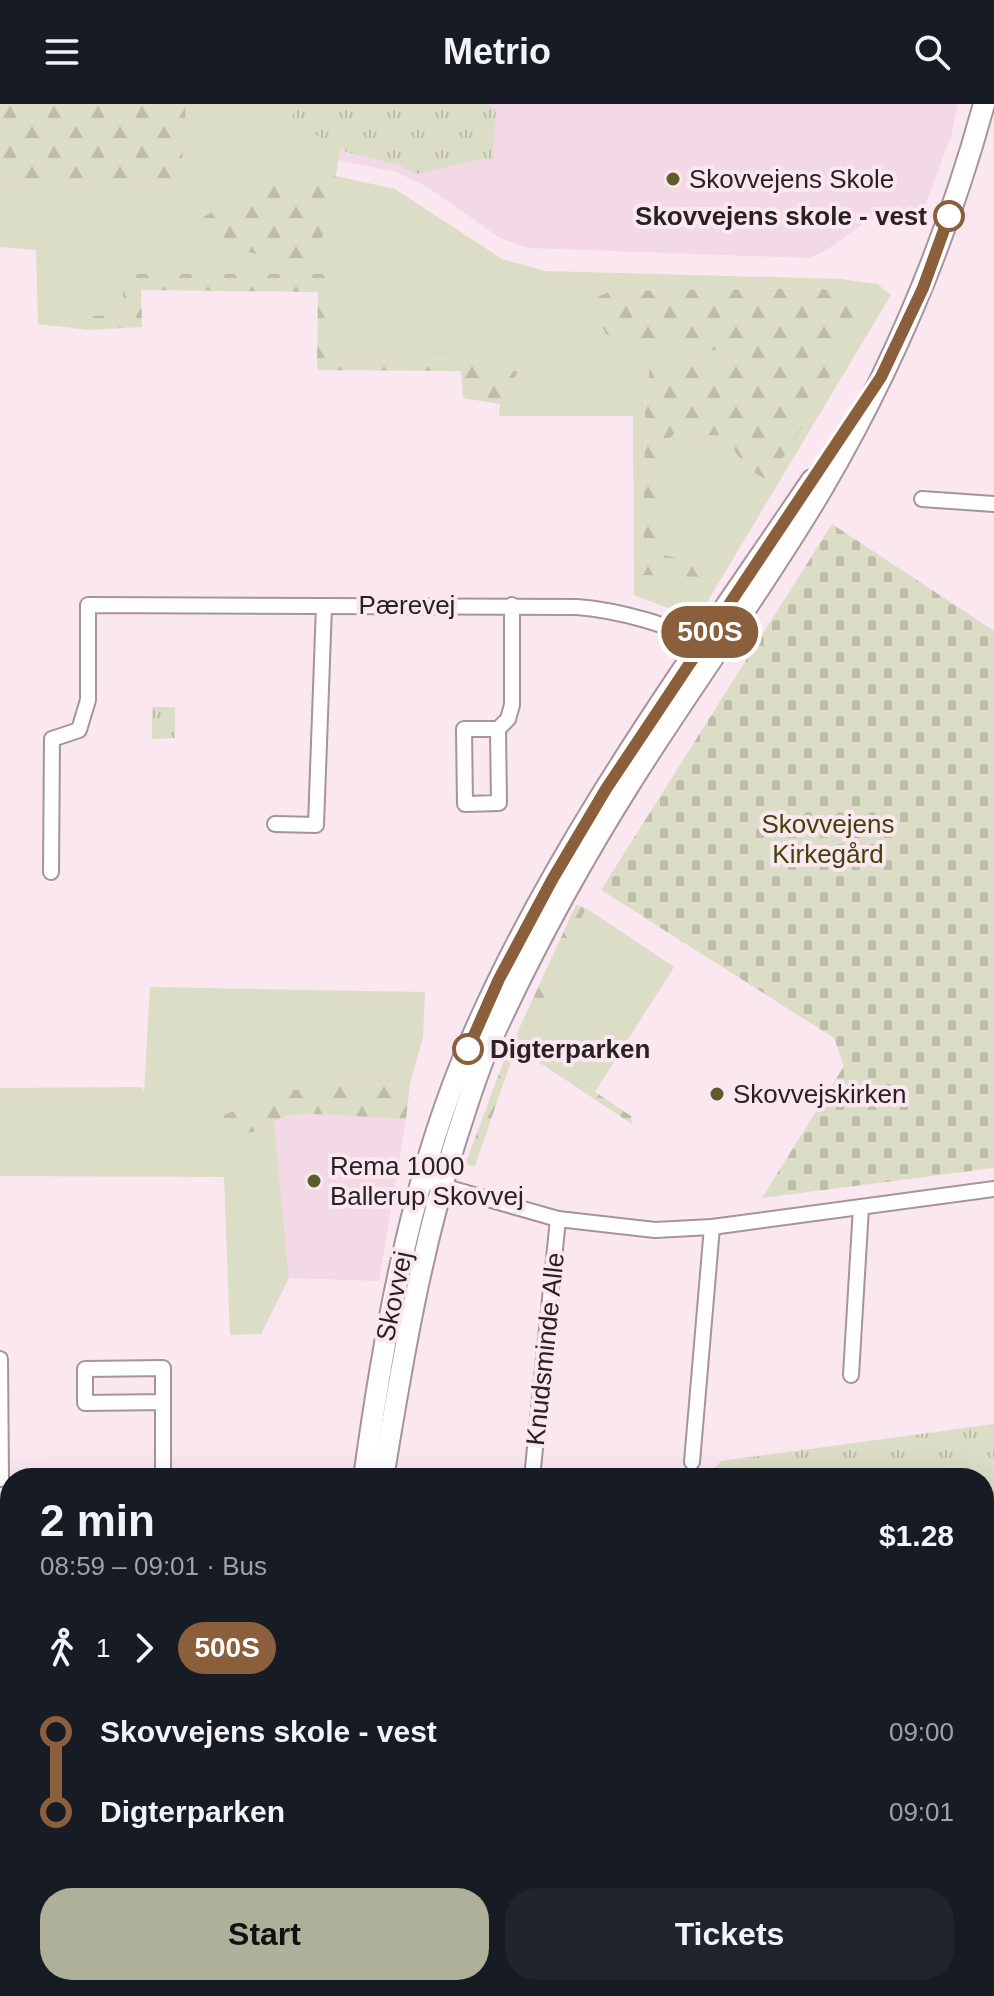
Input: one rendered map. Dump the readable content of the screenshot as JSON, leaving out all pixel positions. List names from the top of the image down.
{
  "streets": {
    "street": ["Pærevej", "Skovvej", "Knudsminde Alle"]
  },
  "crossings": [
    ["Pærevej", "Skovvej"]
  ],
  "parks": ["Skovvejens Kirkegård"],
  "places": [
    "Skovvejens Skole",
    "Skovvejens skole - vest",
    "Digterparken",
    "Skovvejskirken",
    "Rema 1000 Ballerup Skovvej"
  ],
  "lines": ["bus line 500S"],
  "page": {
    "header": "Metrio",
    "on_map": "500S",
    "heading": ["2 min", "08:59 – 09:01 · Bus", "$1.28"],
    "legs": ["1", "500S"],
    "list": [
      {
        "name": "Skovvejens skole - vest",
        "value": "09:00"
      },
      {
        "name": "Digterparken",
        "value": "09:01"
      }
    ],
    "buttons": ["Start", "Tickets"]
  }
}
